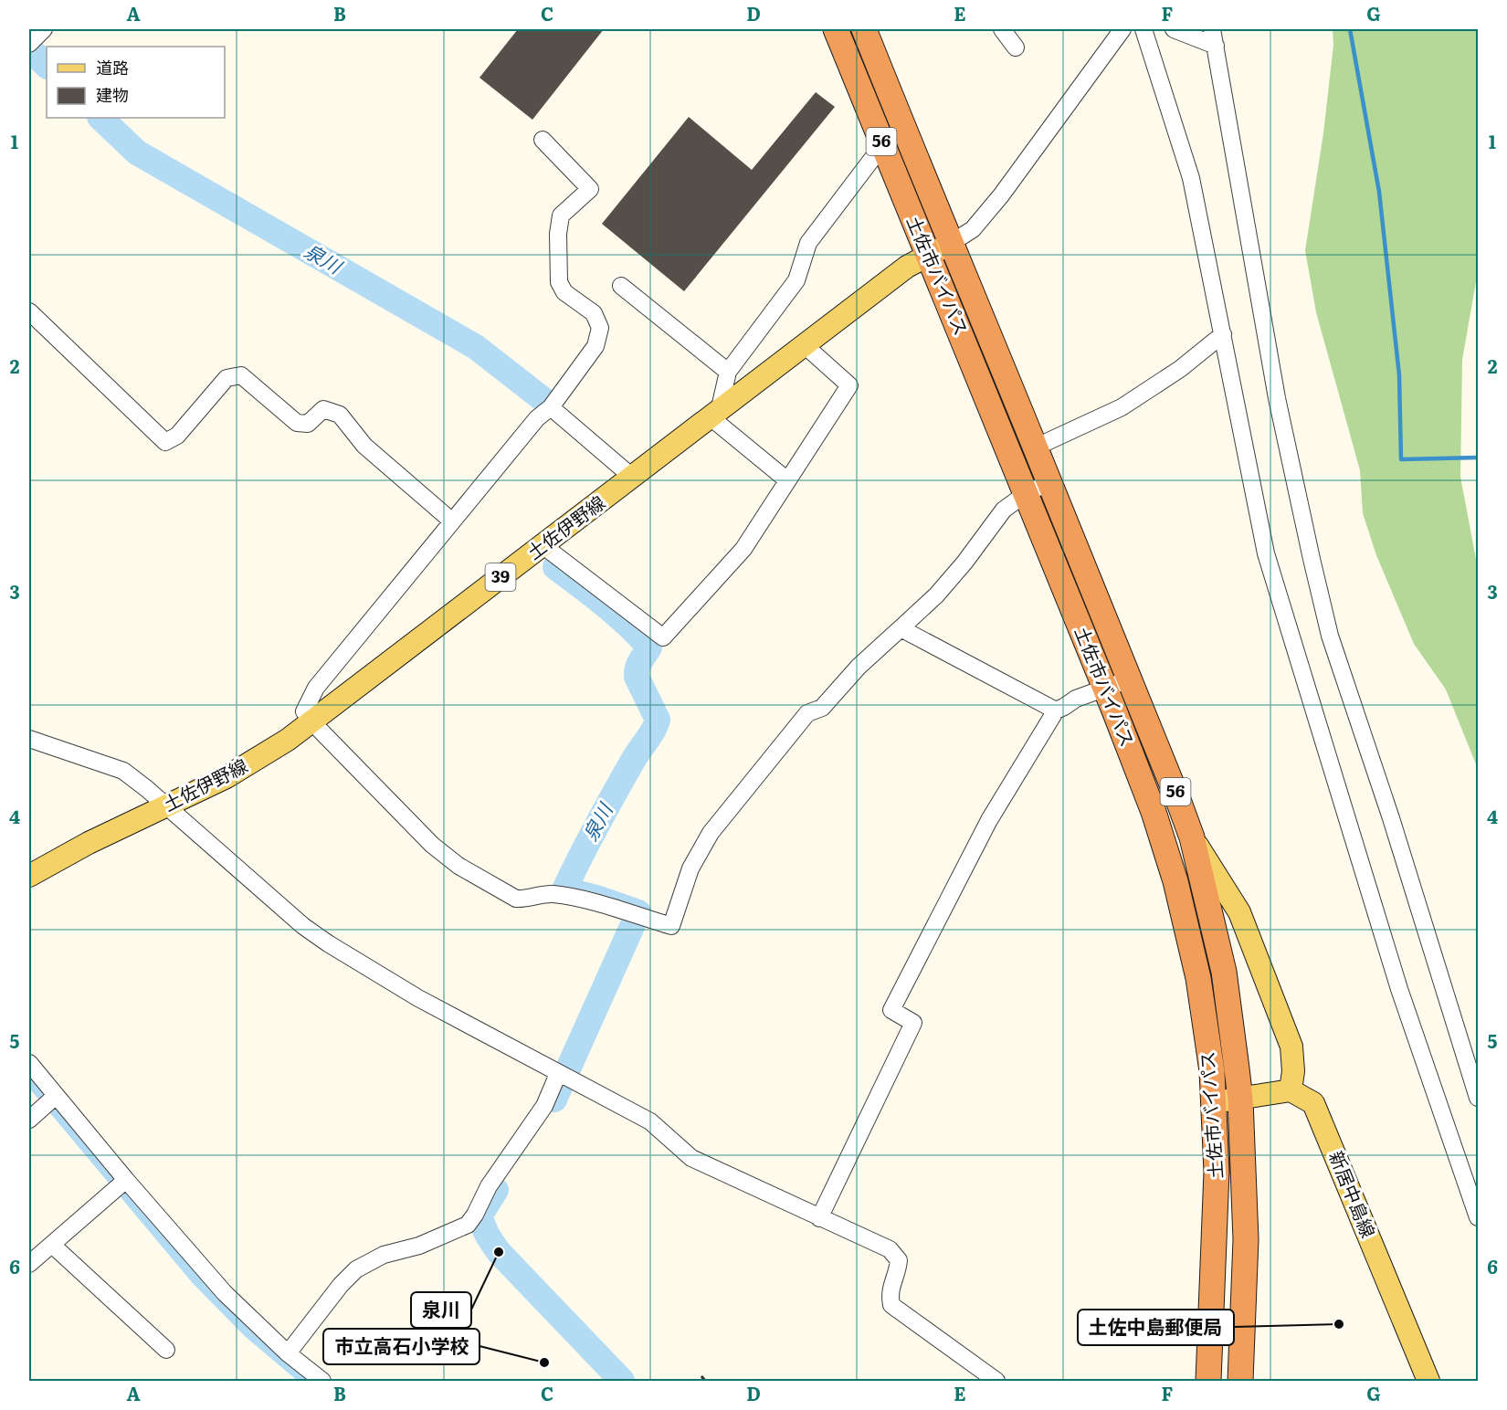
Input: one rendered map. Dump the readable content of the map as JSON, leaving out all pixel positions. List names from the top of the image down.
{
  "streets": {
    "highway": ["56", "土佐市バイパス"],
    "main road": ["土佐伊野線", "39", "新居中島線"]
  },
  "crossings": [
    ["土佐市バイパス", "土佐伊野線"]
  ],
  "water": ["泉川"],
  "places": ["泉川", "土佐中島郵便局", "市立高石小学校"],
  "legend": ["道路", "建物"],
  "grid": {
    "columns": [
      "A",
      "B",
      "C",
      "D",
      "E",
      "F",
      "G"
    ],
    "rows": [
      "1",
      "2",
      "3",
      "4",
      "5",
      "6"
    ]
  }
}
